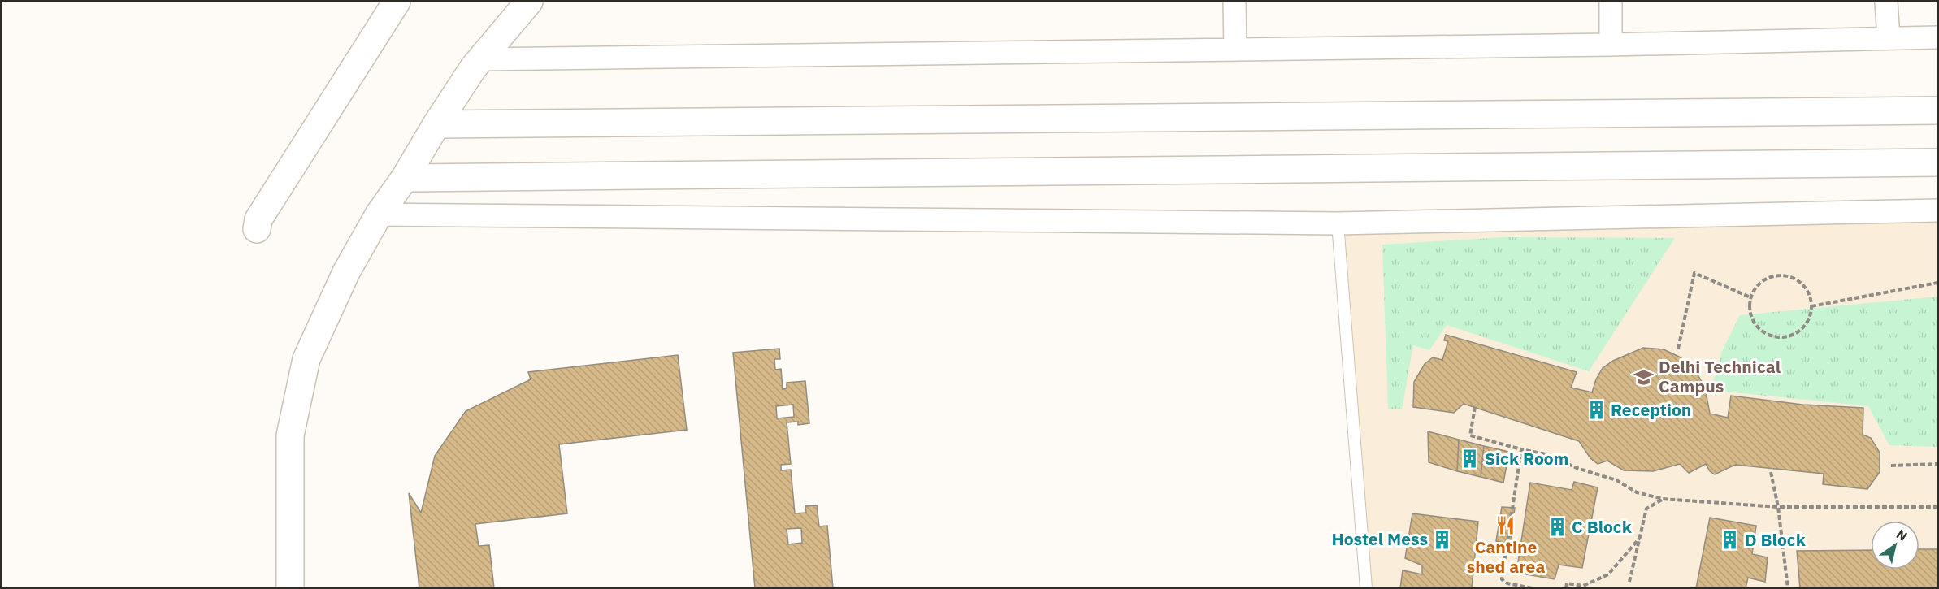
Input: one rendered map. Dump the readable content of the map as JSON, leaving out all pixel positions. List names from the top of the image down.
{
  "places": {
    "school or university": ["Delhi Technical Campus"],
    "building": [
      "Reception",
      "Sick Room",
      "C Block",
      "Hostel Mess",
      "D Block"
    ],
    "restaurant": ["Cantine shed area"]
  },
  "north": "top right"
}
